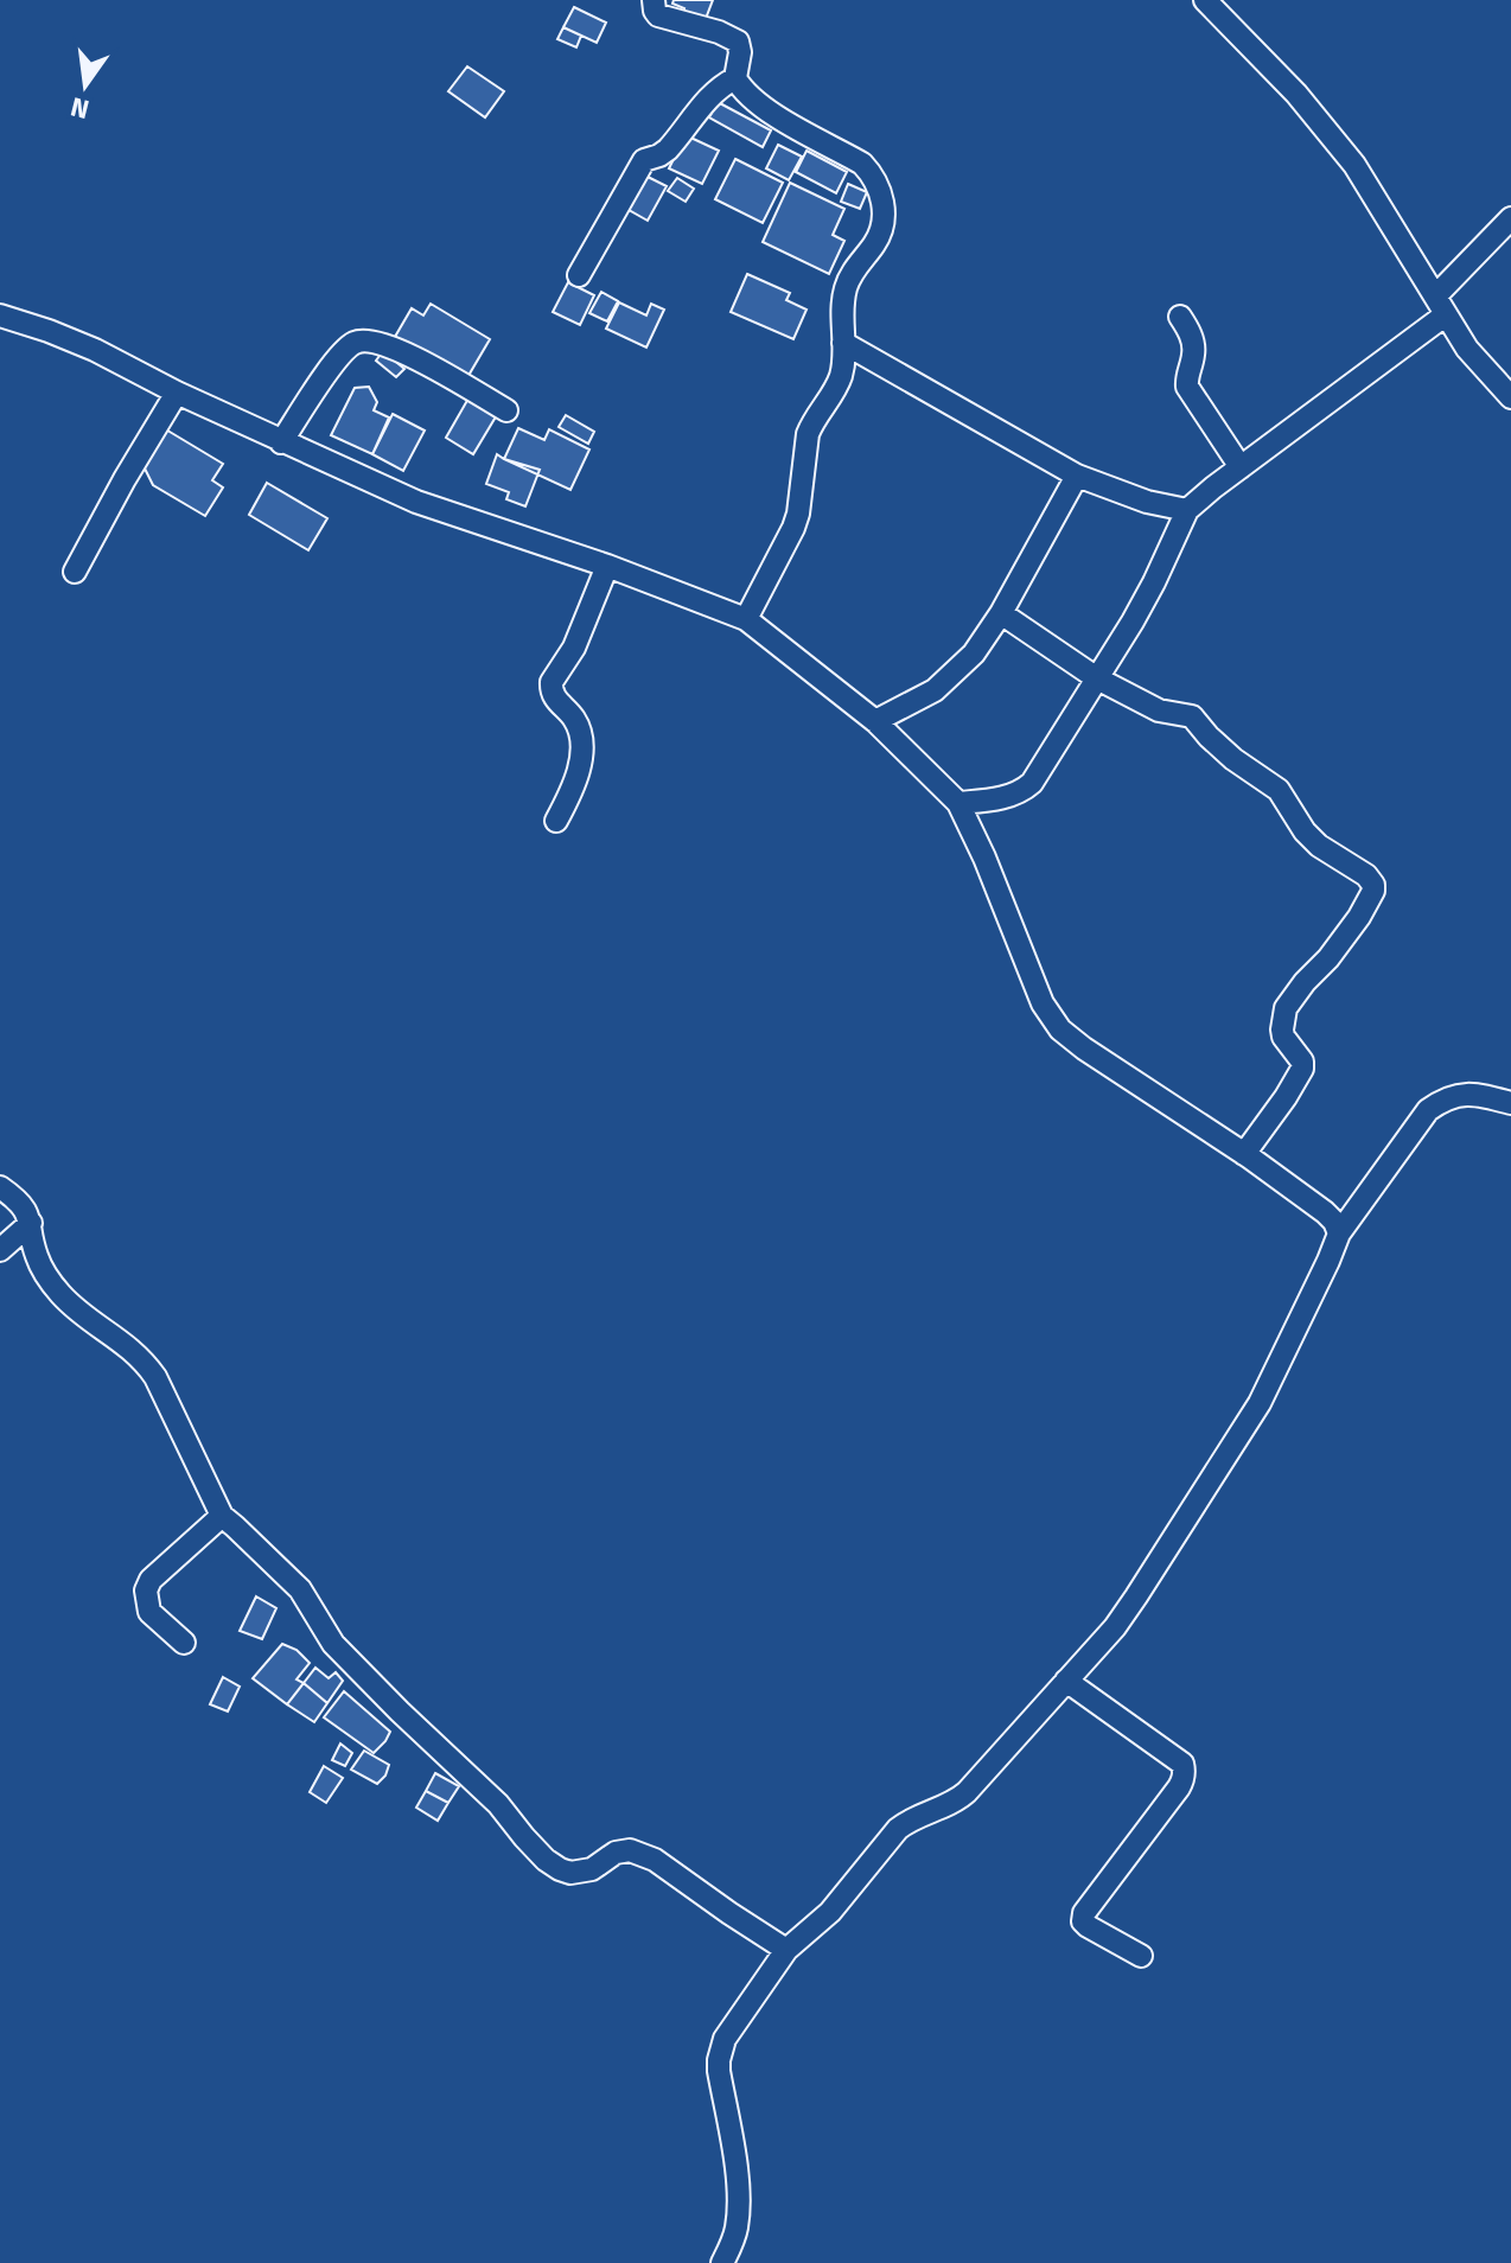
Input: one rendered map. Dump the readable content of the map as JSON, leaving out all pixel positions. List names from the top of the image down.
{
  "north": "bottom"
}
